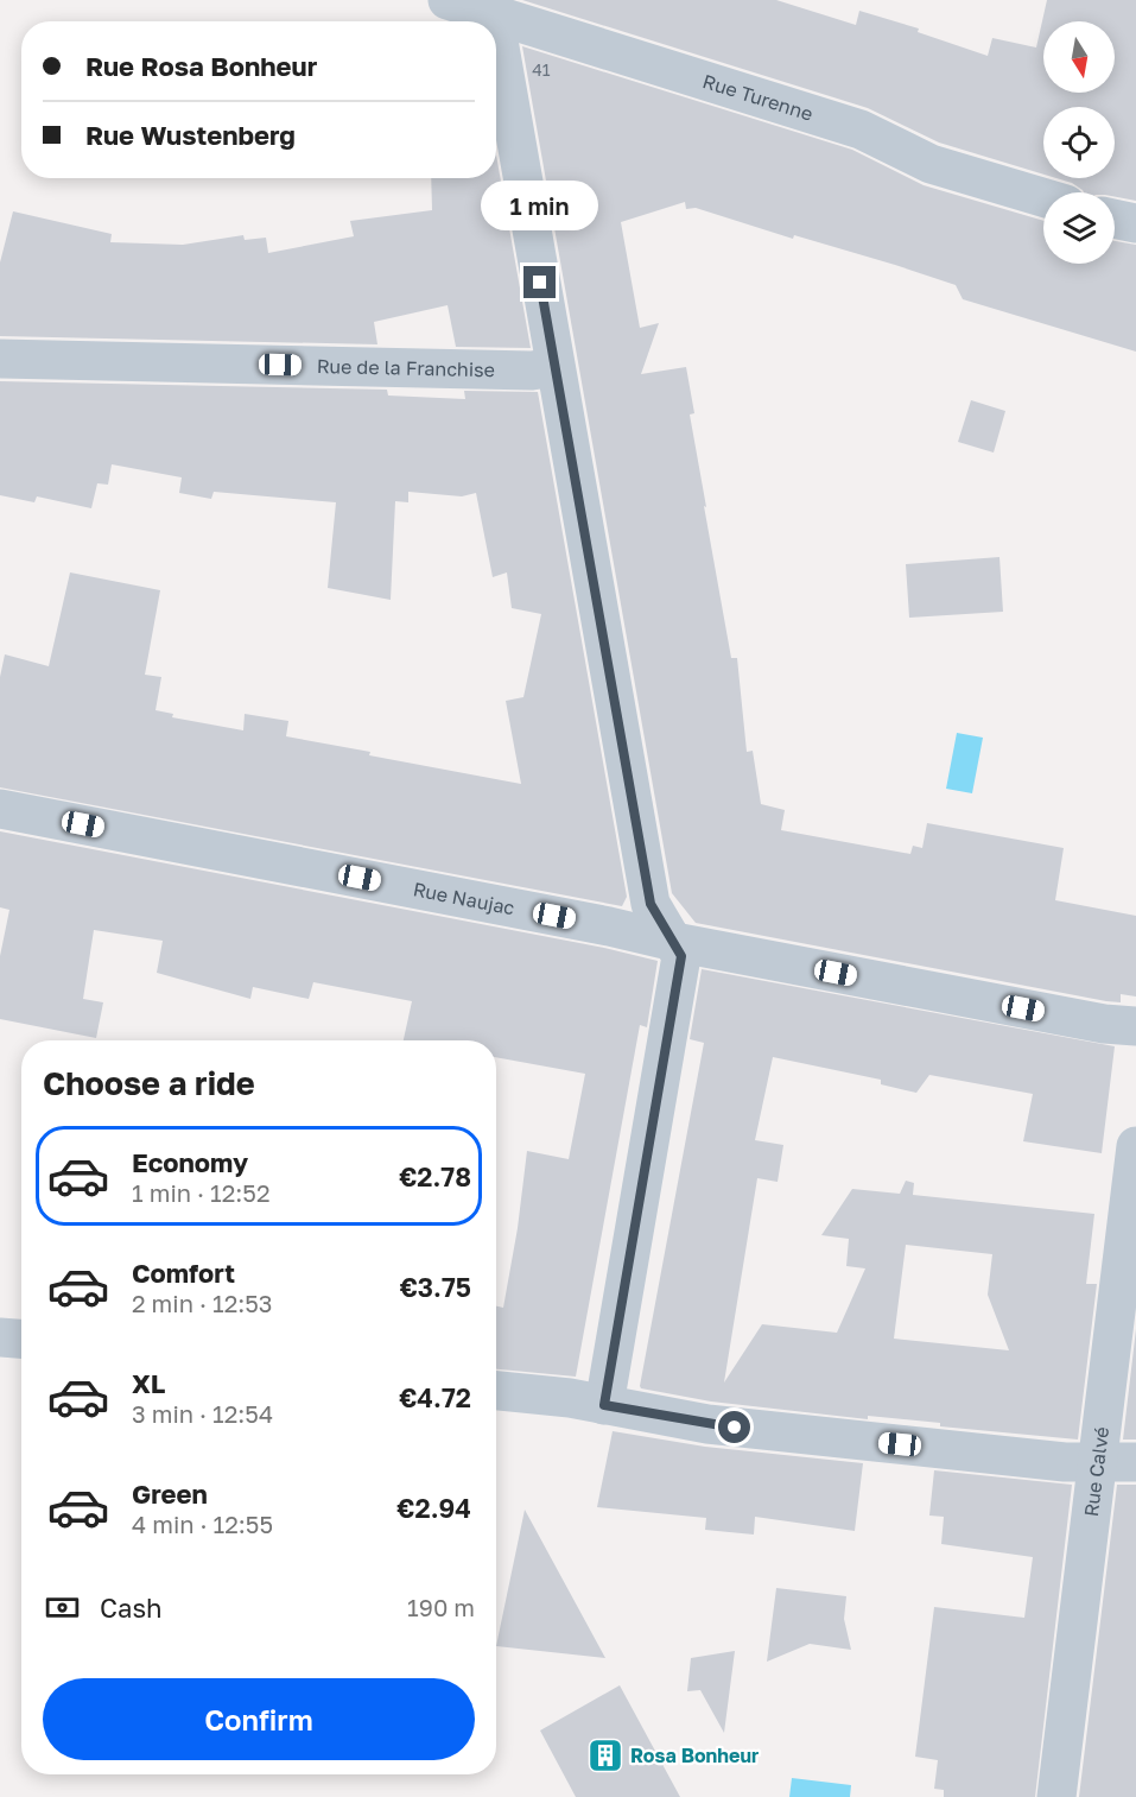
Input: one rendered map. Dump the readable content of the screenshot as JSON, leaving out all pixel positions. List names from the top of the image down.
{
  "streets": {
    "street": [
      "Rue Turenne",
      "Rue de la Franchise",
      "Rue Naujac",
      "Rue Calvé"
    ]
  },
  "places": {
    "building": ["Rosa Bonheur"]
  },
  "house_numbers": ["41"],
  "north": "bottom",
  "page": {
    "banner": ["Rue Rosa Bonheur", "Rue Wustenberg"],
    "bubble": "1 min",
    "heading": "Choose a ride",
    "list": [
      {
        "name": "Economy",
        "note": "1 min · 12:52",
        "value": "€2.78"
      },
      {
        "name": "Comfort",
        "note": "2 min · 12:53",
        "value": "€3.75"
      },
      {
        "name": "XL",
        "note": "3 min · 12:54",
        "value": "€4.72"
      },
      {
        "name": "Green",
        "note": "4 min · 12:55",
        "value": "€2.94"
      }
    ],
    "pay": ["Cash", "190 m"],
    "buttons": "Confirm"
  }
}
